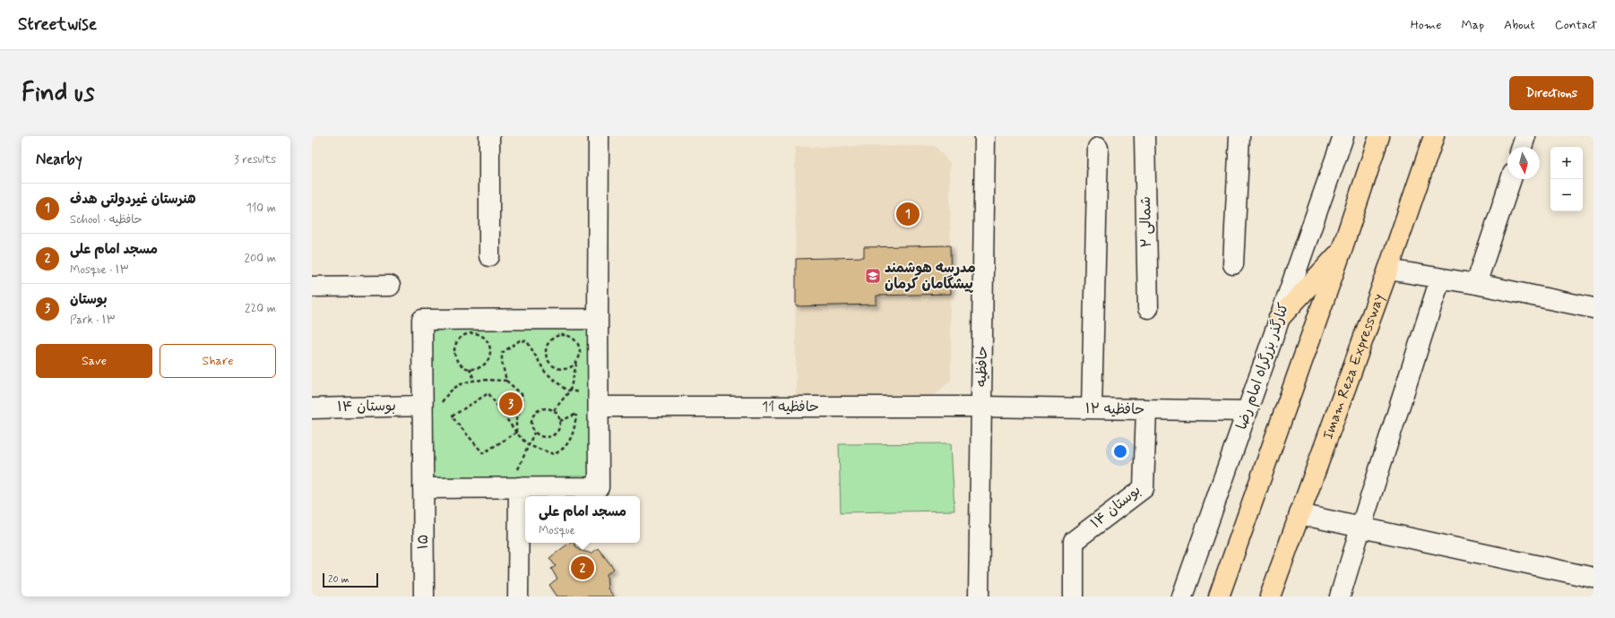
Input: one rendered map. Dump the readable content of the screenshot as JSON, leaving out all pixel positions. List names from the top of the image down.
{
  "streets": {
    "highway": ["Imam Reza Expressway"],
    "street": [
      "۲ شمالی",
      "حافظیه",
      "کنارگذر بزرگراه امام رضا",
      "بوستان ۱۴",
      "حافظیه 11",
      "حافظیه ۱۲",
      "۱۵"
    ]
  },
  "crossings": [
    ["حافظیه", "حافظیه 11"],
    ["حافظیه", "حافظیه ۱۲"],
    ["کنارگذر بزرگراه امام رضا", "حافظیه ۱۲"],
    ["بوستان ۱۴", "حافظیه ۱۲"],
    ["بوستان ۱۴", "۱۵"],
    ["حافظیه 11", "حافظیه ۱۲"]
  ],
  "places": {
    "school or university": ["مدرسه هوشمند پیشگامان کرمان"]
  },
  "scale_bar": "20 m",
  "north": "bottom",
  "page": {
    "header": "Streetwise",
    "nav": [
      "Home",
      "Map",
      "About",
      "Contact"
    ],
    "buttons": [
      "Directions",
      ["Save", "Share"]
    ],
    "title": "Find us",
    "heading": ["Nearby", "3 results"],
    "map_buttons": ["+", "−"],
    "list": [
      {
        "mark": "1",
        "name": "هنرستان غیردولتی هدف",
        "note": "School · حافظیه",
        "value": "110 m"
      },
      {
        "mark": "2",
        "name": "مسجد امام علی",
        "note": "Mosque · ۱۳",
        "value": "200 m"
      },
      {
        "mark": "3",
        "name": "بوستان",
        "note": "Park · ۱۳",
        "value": "220 m"
      }
    ],
    "pins": ["1", "3", "2"],
    "popup": ["مسجد امام علی", "Mosque"],
    "scale": "20 m"
  }
}
